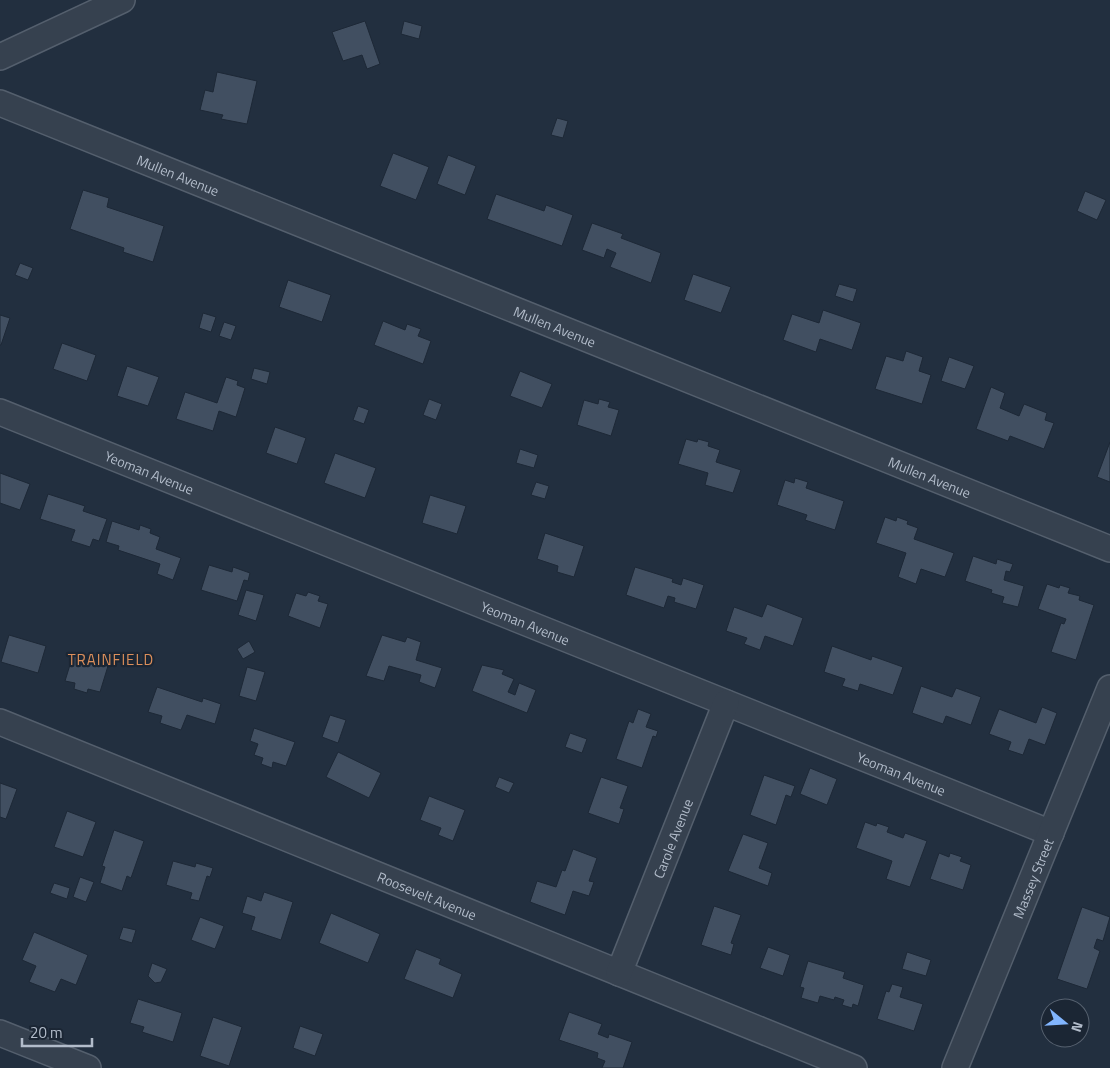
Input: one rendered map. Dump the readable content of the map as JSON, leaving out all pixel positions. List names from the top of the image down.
{
  "streets": {
    "street": [
      "Mullen Avenue",
      "Yeoman Avenue",
      "Carole Avenue",
      "Massey Street",
      "Roosevelt Avenue"
    ]
  },
  "crossings": [
    ["Yeoman Avenue", "Carole Avenue"],
    ["Yeoman Avenue", "Massey Street"],
    ["Carole Avenue", "Roosevelt Avenue"]
  ],
  "districts": ["TRAINFIELD"],
  "scale_bar": "20 m",
  "north": "right"
}
